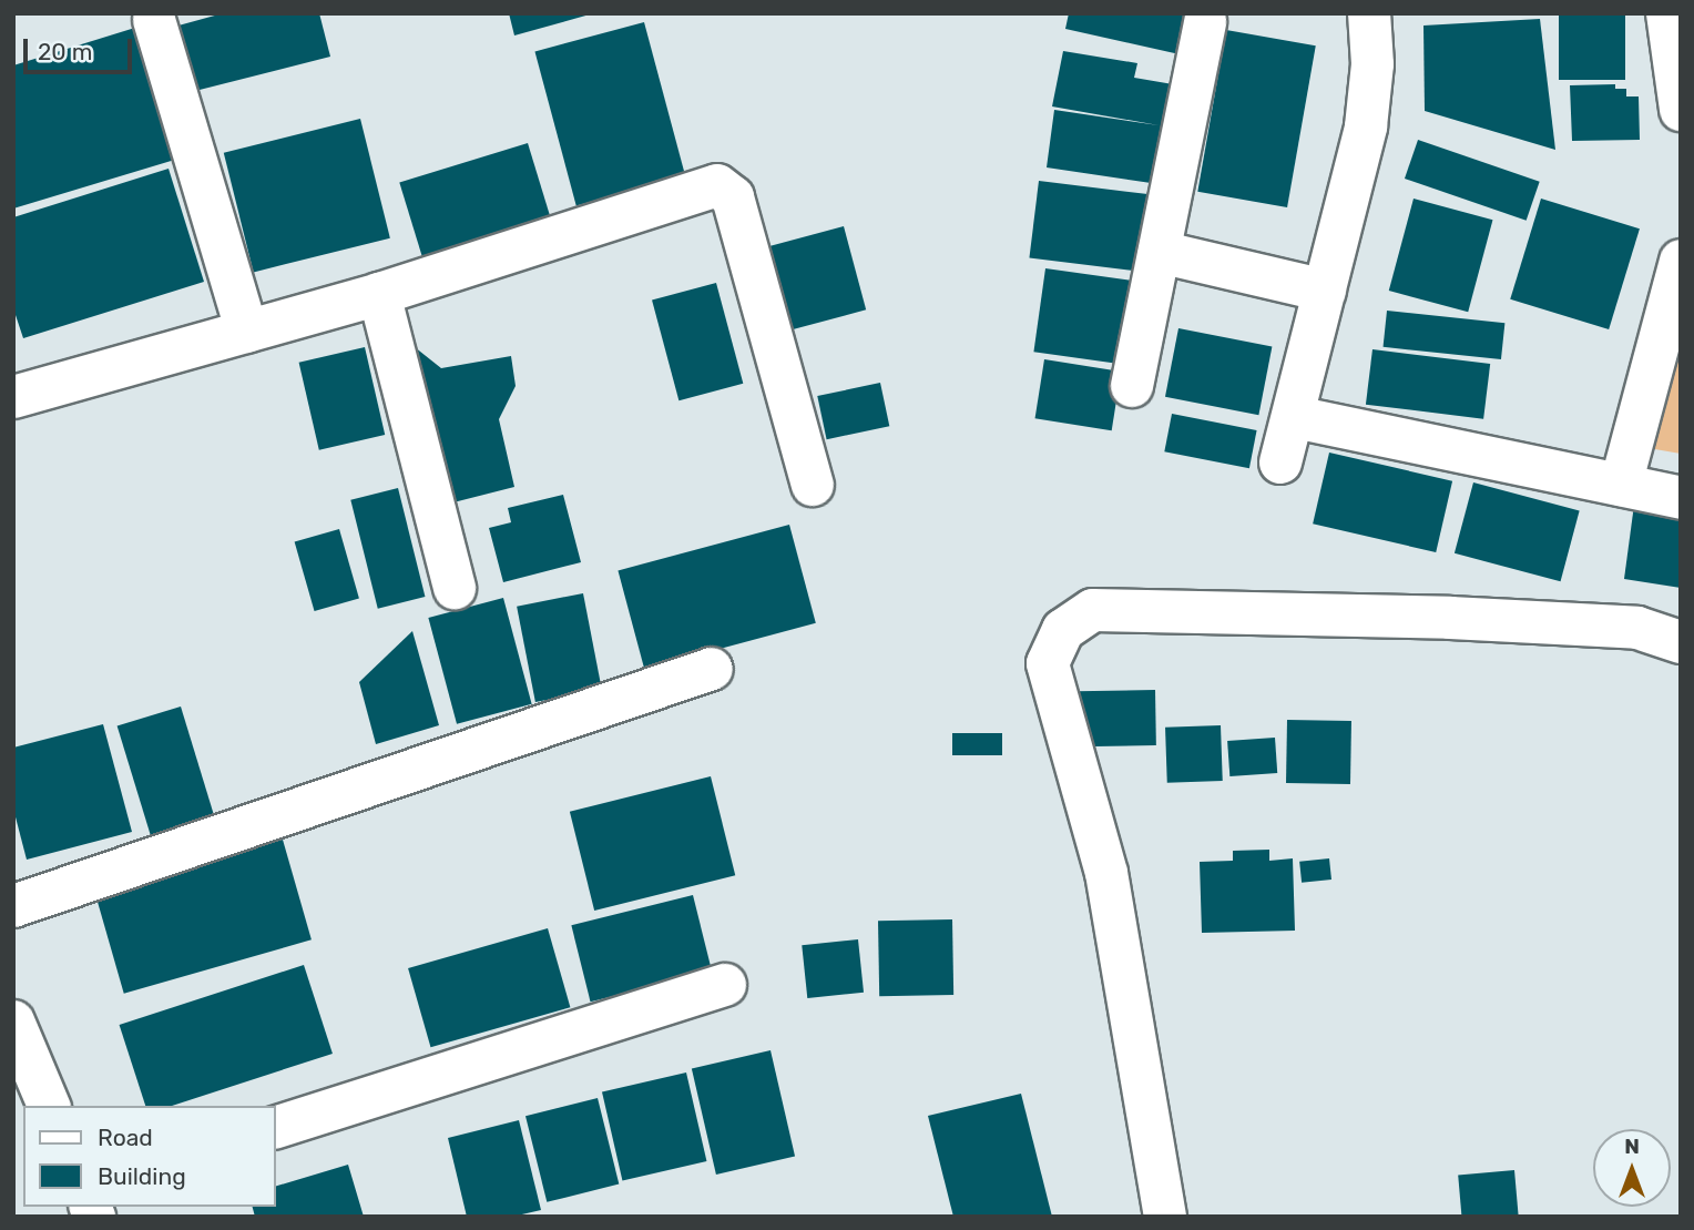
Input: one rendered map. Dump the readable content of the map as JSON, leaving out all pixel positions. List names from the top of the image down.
{
  "legend": ["Road", "Building"],
  "scale_bar": "20 m",
  "north": "top"
}
